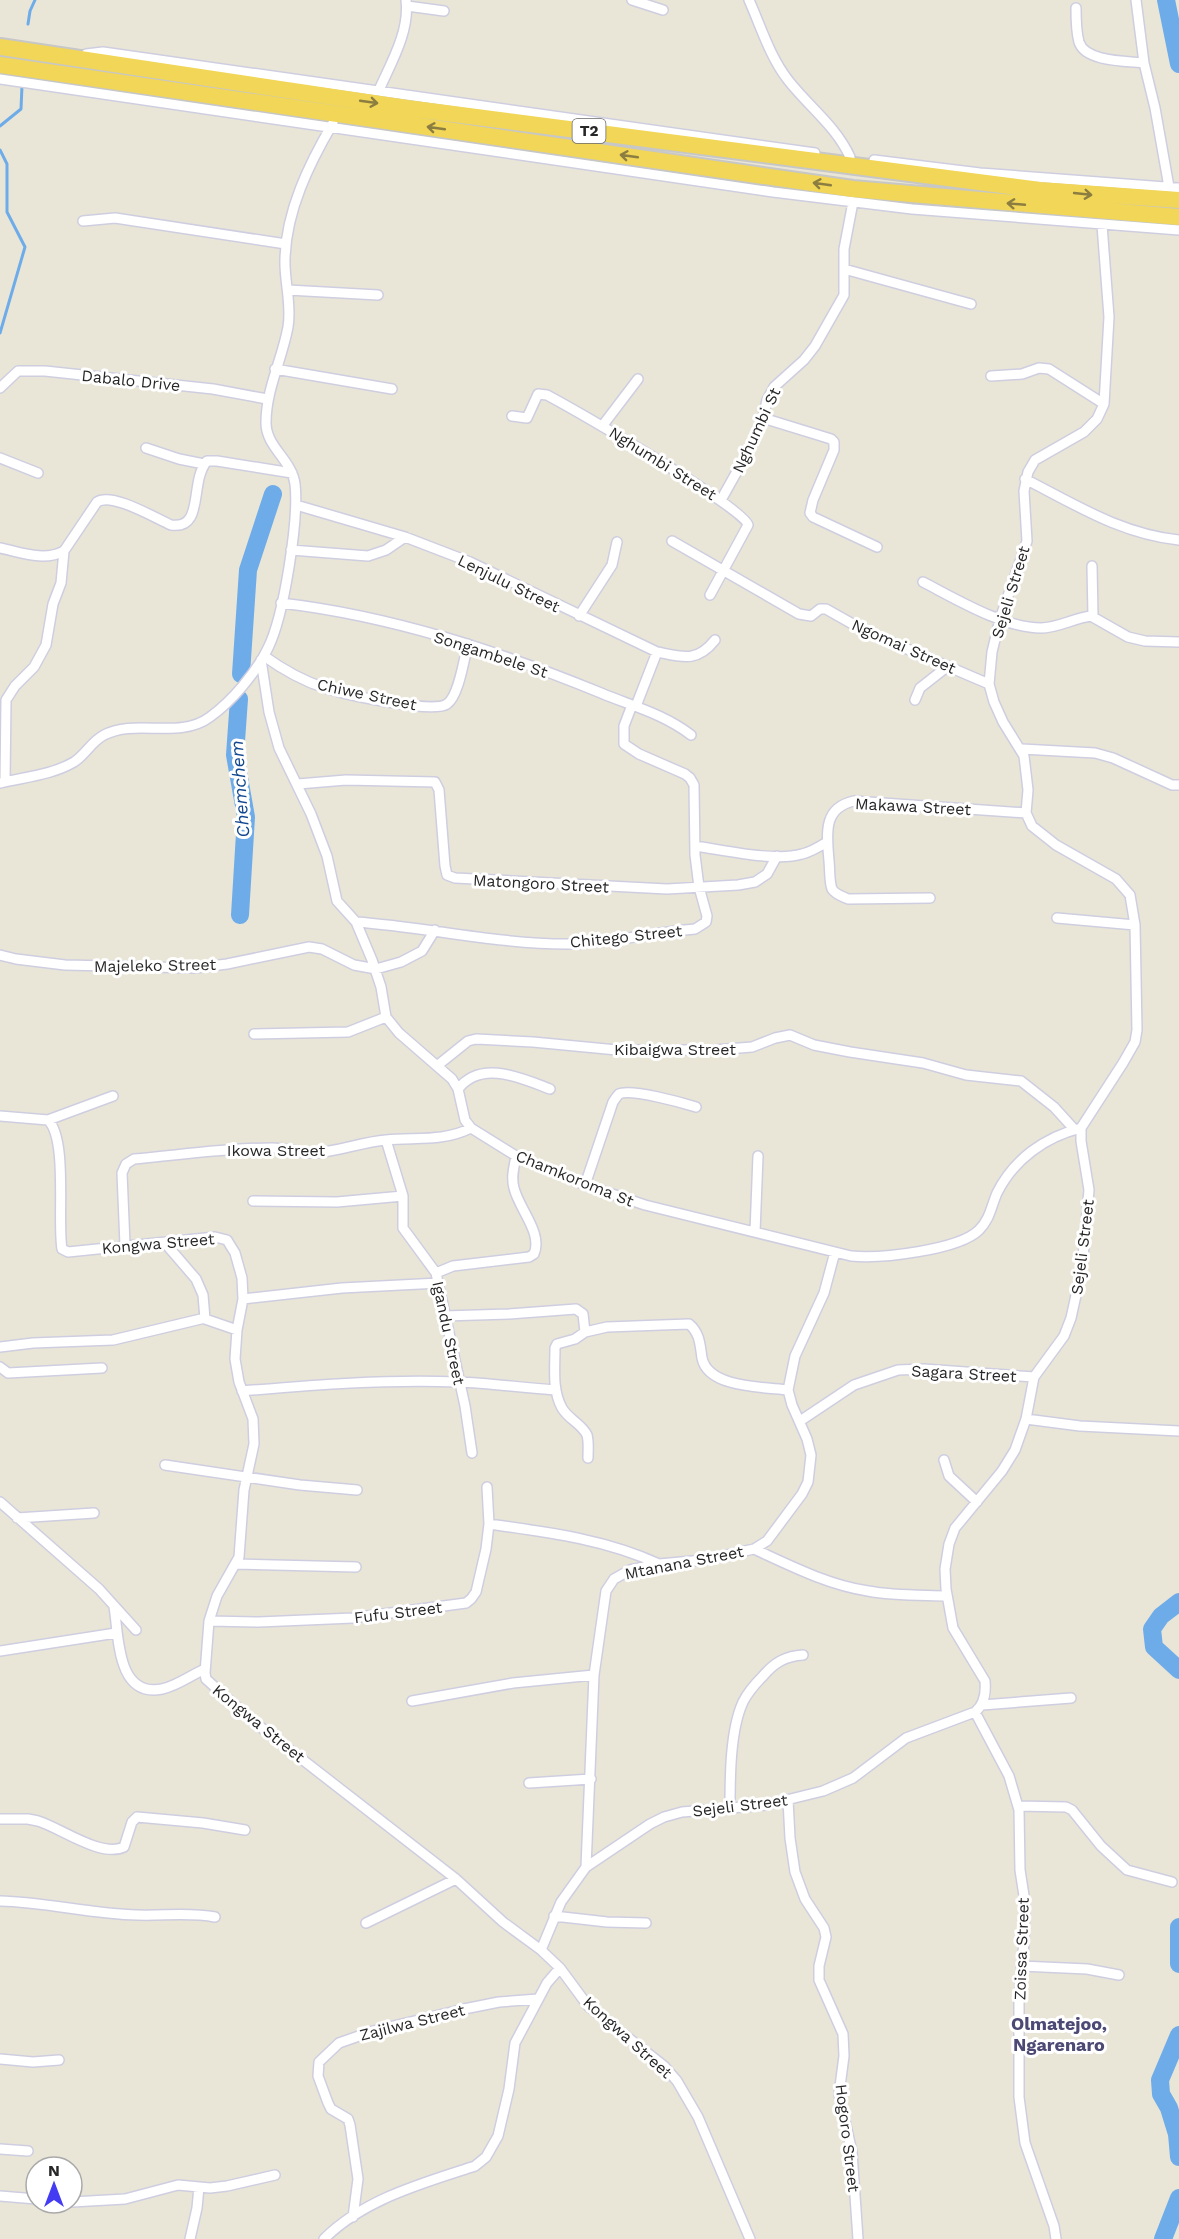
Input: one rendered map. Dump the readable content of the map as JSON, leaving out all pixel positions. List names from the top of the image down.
{
  "streets": {
    "highway": ["T2"],
    "street": [
      "Dabalo Drive",
      "Nghumbi St",
      "Nghumbi Street",
      "Lenjulu Street",
      "Sejeli Street",
      "Ngomai Street",
      "Songambele St",
      "Chiwe Street",
      "Makawa Street",
      "Matongoro Street",
      "Chitego Street",
      "Majeleko Street",
      "Kibaigwa Street",
      "Ikowa Street",
      "Chamkoroma St",
      "Kongwa Street",
      "Igandu Street",
      "Sagara Street",
      "Mtanana Street",
      "Fufu Street",
      "Zoissa Street",
      "Zajilwa Street",
      "Hogoro Street"
    ]
  },
  "crossings": [
    ["Nghumbi St", "Nghumbi Street"],
    ["Nghumbi Street", "Ngomai Street"],
    ["Sejeli Street", "Ngomai Street"],
    ["Sejeli Street", "Makawa Street"],
    ["Sejeli Street", "Kibaigwa Street"],
    ["Sejeli Street", "Chamkoroma St"],
    ["Sejeli Street", "Kongwa Street"],
    ["Sejeli Street", "Sagara Street"],
    ["Sejeli Street", "Mtanana Street"],
    ["Sejeli Street", "Zoissa Street"],
    ["Sejeli Street", "Hogoro Street"],
    ["Songambele St", "Chiwe Street"],
    ["Songambele St", "Chitego Street"],
    ["Matongoro Street", "Chitego Street"],
    ["Kibaigwa Street", "Chamkoroma St"],
    ["Ikowa Street", "Chamkoroma St"],
    ["Ikowa Street", "Kongwa Street"],
    ["Chamkoroma St", "Igandu Street"],
    ["Kongwa Street", "Fufu Street"],
    ["Sagara Street", "Mtanana Street"]
  ],
  "districts": ["Olmatejoo, Ngarenaro"],
  "water": ["Chemchem"],
  "north": "top"
}
